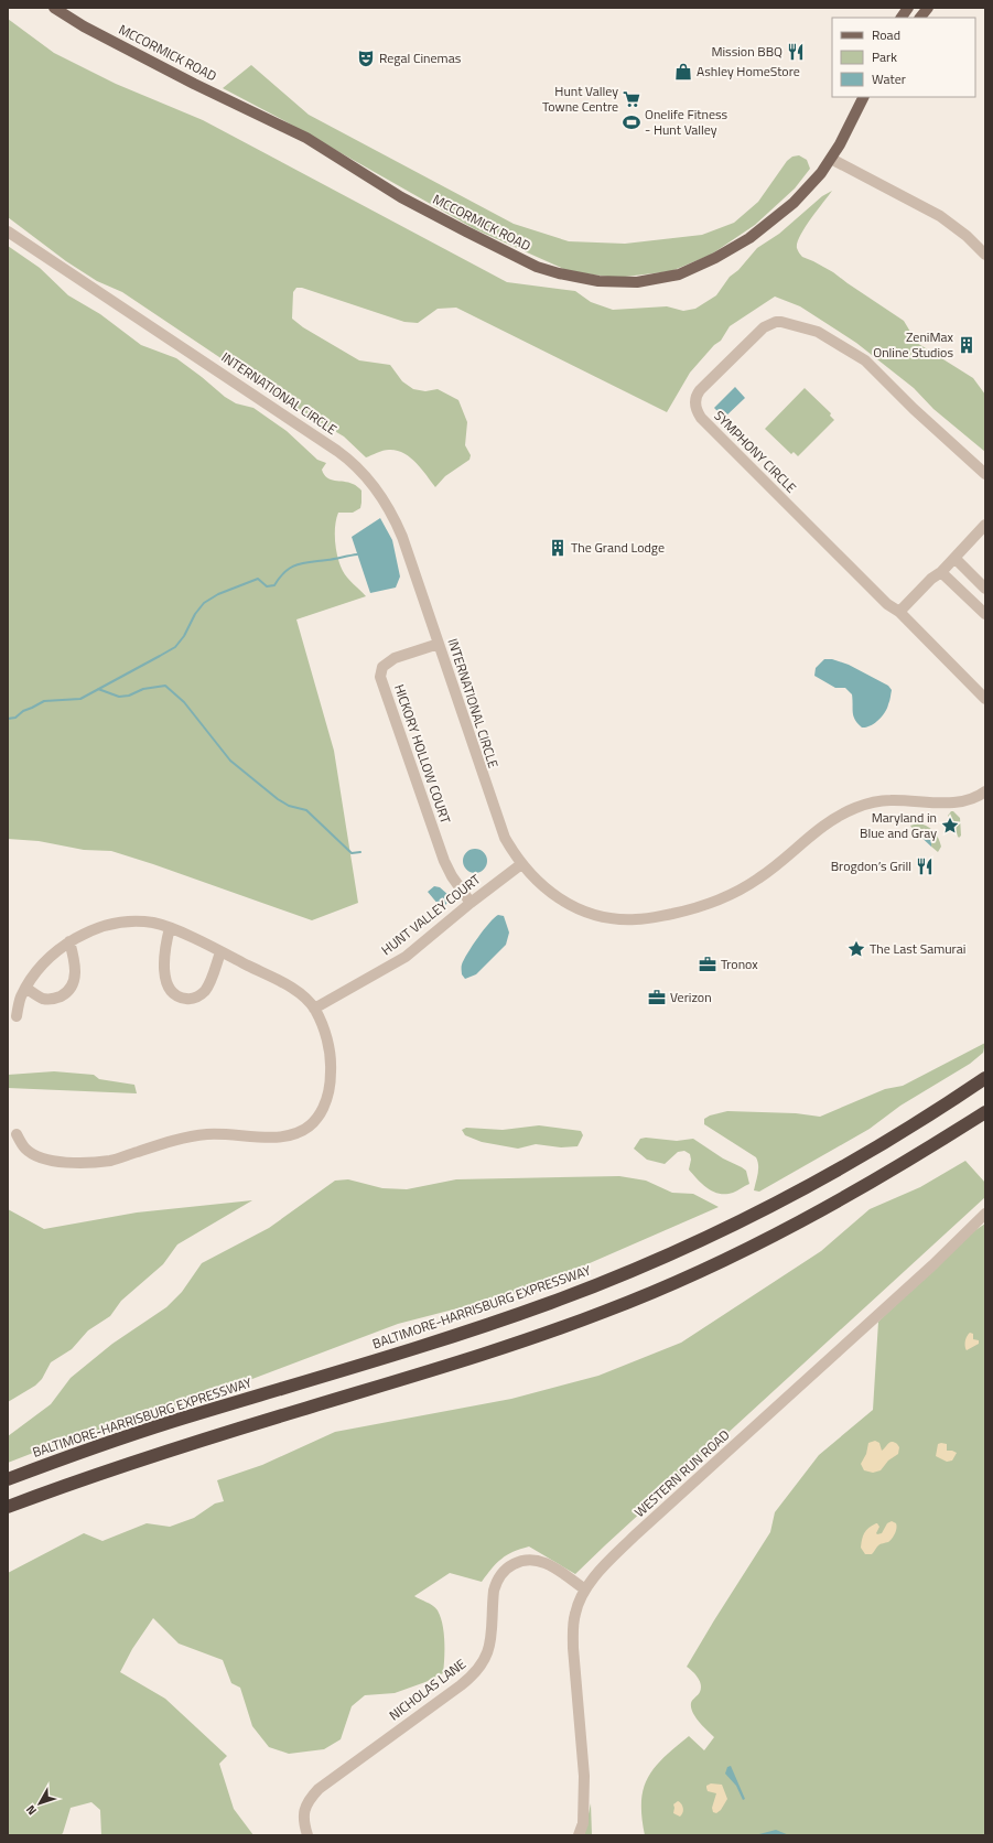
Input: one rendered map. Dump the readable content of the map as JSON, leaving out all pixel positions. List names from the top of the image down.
{
  "streets": {
    "highway": ["BALTIMORE-HARRISBURG EXPRESSWAY"],
    "main road": ["MCCORMICK ROAD"],
    "street": [
      "INTERNATIONAL CIRCLE",
      "SYMPHONY CIRCLE",
      "HICKORY HOLLOW COURT",
      "HUNT VALLEY COURT",
      "WESTERN RUN ROAD",
      "NICHOLAS LANE"
    ]
  },
  "crossings": [
    ["INTERNATIONAL CIRCLE", "HICKORY HOLLOW COURT"],
    ["INTERNATIONAL CIRCLE", "HUNT VALLEY COURT"],
    ["HICKORY HOLLOW COURT", "HUNT VALLEY COURT"],
    ["WESTERN RUN ROAD", "NICHOLAS LANE"]
  ],
  "places": {
    "restaurant": ["Mission BBQ", "Brogdon’s Grill"],
    "theatre": ["Regal Cinemas"],
    "shop": ["Ashley HomeStore"],
    "supermarket": ["Hunt Valley Towne Centre"],
    "sports": ["Onelife Fitness - Hunt Valley"],
    "building": ["ZeniMax Online Studios", "The Grand Lodge"],
    "place": ["Maryland in Blue and Gray", "The Last Samurai"],
    "office": ["Tronox", "Verizon"]
  },
  "legend": ["Road", "Park", "Water"],
  "north": "bottom left"
}
